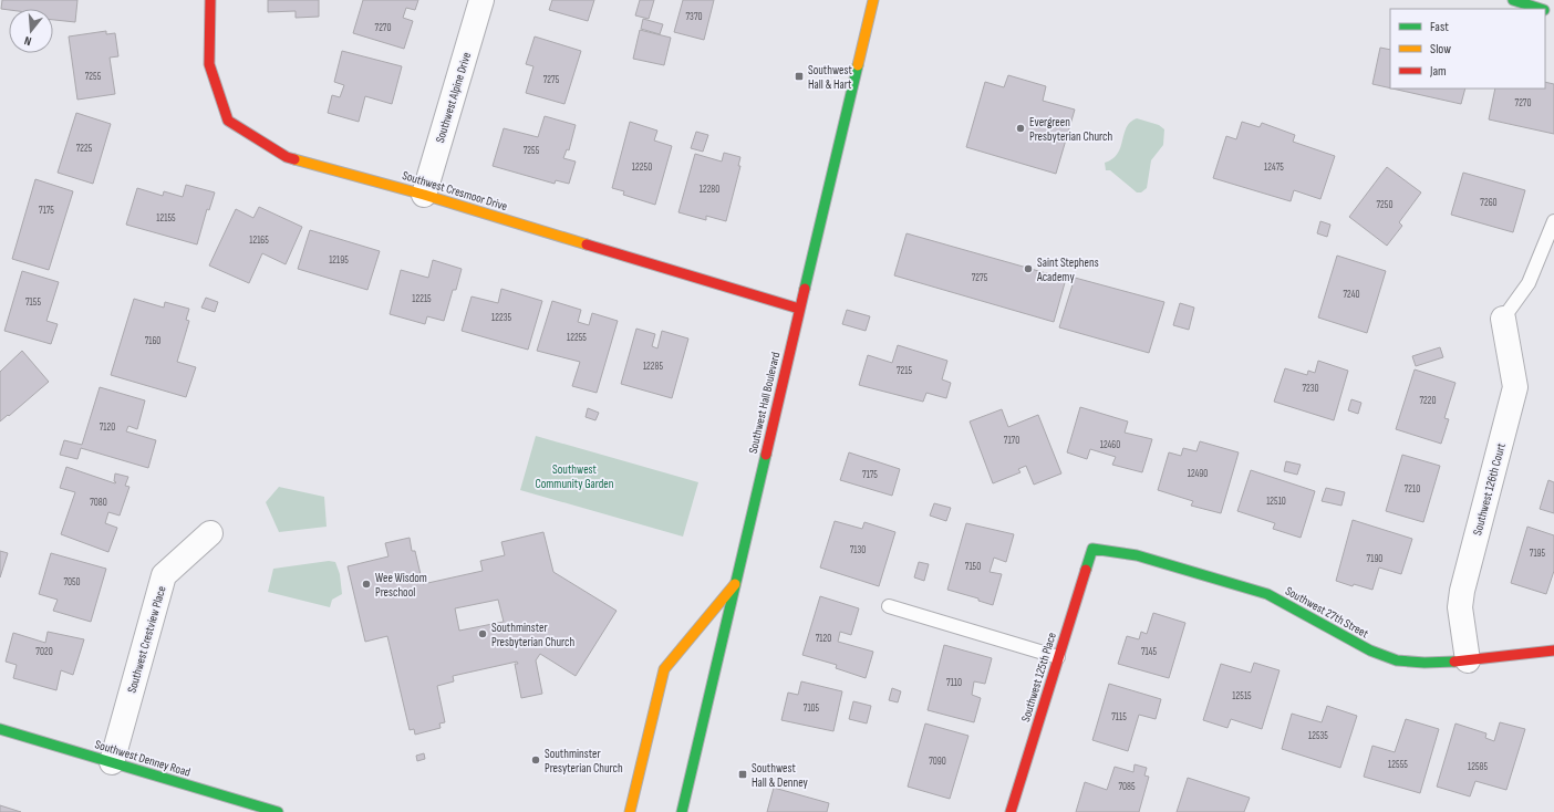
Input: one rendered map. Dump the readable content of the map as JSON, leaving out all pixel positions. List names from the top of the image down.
{
  "streets": {
    "street": [
      "Southwest Alpine Drive",
      "Southwest Cresmoor Drive",
      "Southwest Hall Boulevard",
      "Southwest 126th Court",
      "Southwest 27th Street",
      "Southwest Crestview Place",
      "Southwest 125th Place",
      "Southwest Denney Road"
    ]
  },
  "crossings": [
    ["Southwest Alpine Drive", "Southwest Cresmoor Drive"],
    ["Southwest Cresmoor Drive", "Southwest Hall Boulevard"],
    ["Southwest 126th Court", "Southwest 27th Street"],
    ["Southwest 27th Street", "Southwest 125th Place"],
    ["Southwest Crestview Place", "Southwest Denney Road"]
  ],
  "parks": ["Southwest Community Garden"],
  "places": {
    "transit": ["Southwest Hall & Hart", "Southwest Hall & Denney"],
    "other": [
      "Evergreen Presbyterian Church",
      "Saint Stephens Academy",
      "Wee Wisdom Preschool",
      "Southminster Presbyterian Church",
      "Southminster Presyterian Church"
    ]
  },
  "house_numbers": [
    "7370",
    "7270",
    "7255",
    "7275",
    "7270",
    "7225",
    "7255",
    "12250",
    "12475",
    "12280",
    "7260",
    "7250",
    "7175",
    "12155",
    "12165",
    "12195",
    "7275",
    "7240",
    "12215",
    "7155",
    "12235",
    "12255",
    "7160",
    "12285",
    "7215",
    "7230",
    "7220",
    "7120",
    "7170",
    "12460",
    "12490",
    "7175",
    "7210",
    "12510",
    "7080",
    "7130",
    "7195",
    "7190",
    "7150",
    "7050",
    "7120",
    "7020",
    "7145",
    "7110",
    "12515",
    "7105",
    "7115",
    "12535",
    "7090",
    "12555",
    "12585",
    "7085"
  ],
  "legend": ["Fast", "Slow", "Jam"],
  "north": "bottom"
}
